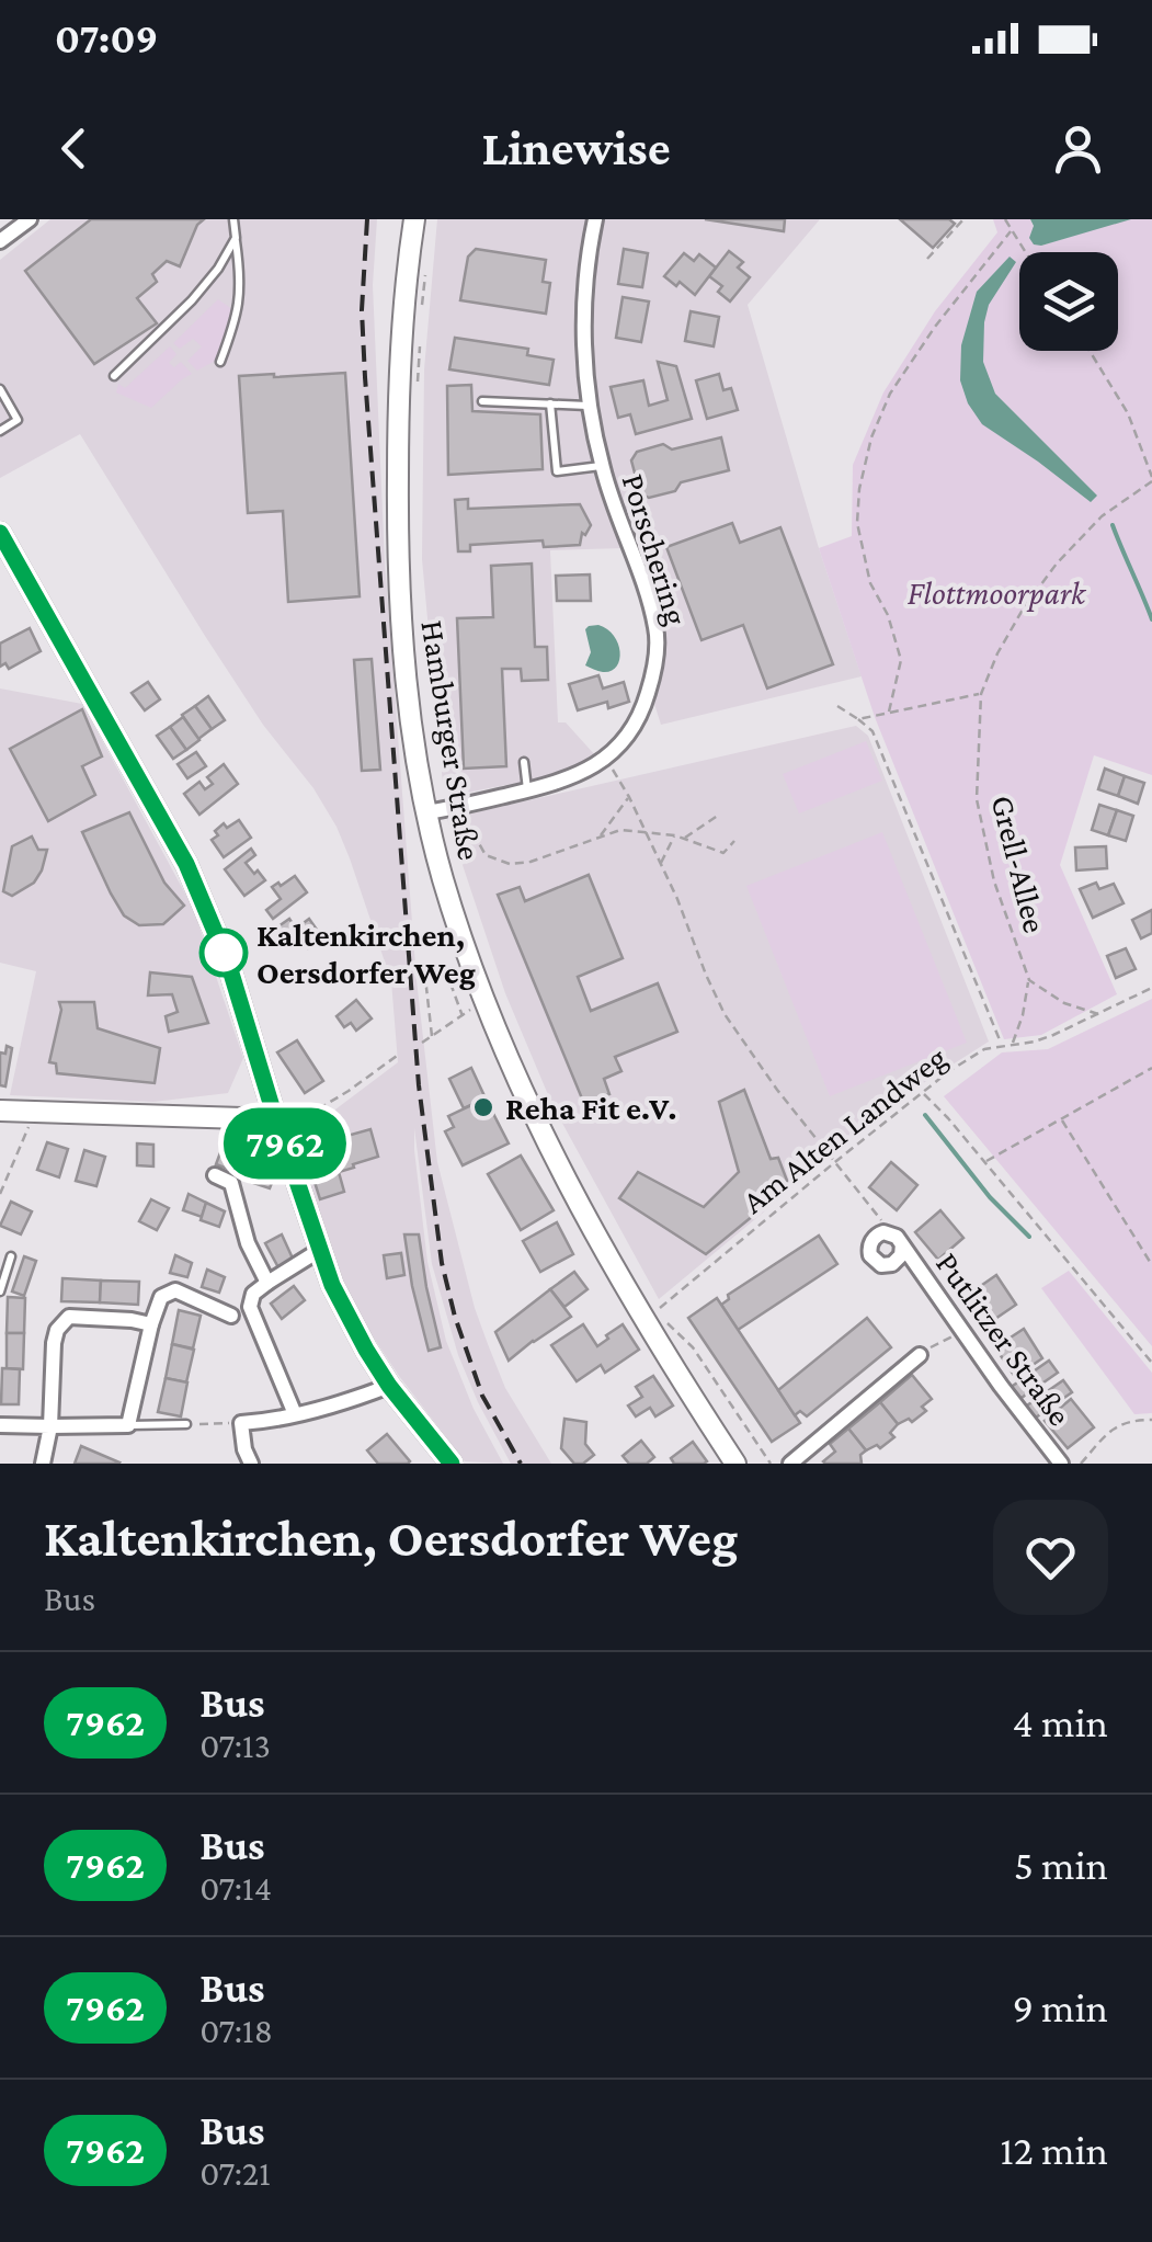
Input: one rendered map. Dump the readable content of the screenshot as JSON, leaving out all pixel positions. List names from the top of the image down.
{
  "streets": {
    "main road": ["Hamburger Straße"],
    "street": ["Porschering", "Putlitzer Straße"],
    "path": ["Grell-Allee", "Am Alten Landweg"]
  },
  "crossings": [
    ["Porschering", "Hamburger Straße"],
    ["Grell-Allee", "Am Alten Landweg"]
  ],
  "parks": ["Flottmoorpark"],
  "places": ["Kaltenkirchen, Oersdorfer Weg", "Reha Fit e.V."],
  "lines": ["bus line 7962"],
  "page": {
    "status": "07:09",
    "header": "Linewise",
    "on_map": "7962",
    "heading": ["Kaltenkirchen, Oersdorfer Weg", "Bus"],
    "list": [
      {
        "mark": "7962",
        "name": "Bus",
        "note": "07:13",
        "value": "4 min"
      },
      {
        "mark": "7962",
        "name": "Bus",
        "note": "07:14",
        "value": "5 min"
      },
      {
        "mark": "7962",
        "name": "Bus",
        "note": "07:18",
        "value": "9 min"
      },
      {
        "mark": "7962",
        "name": "Bus",
        "note": "07:21",
        "value": "12 min"
      }
    ]
  }
}
